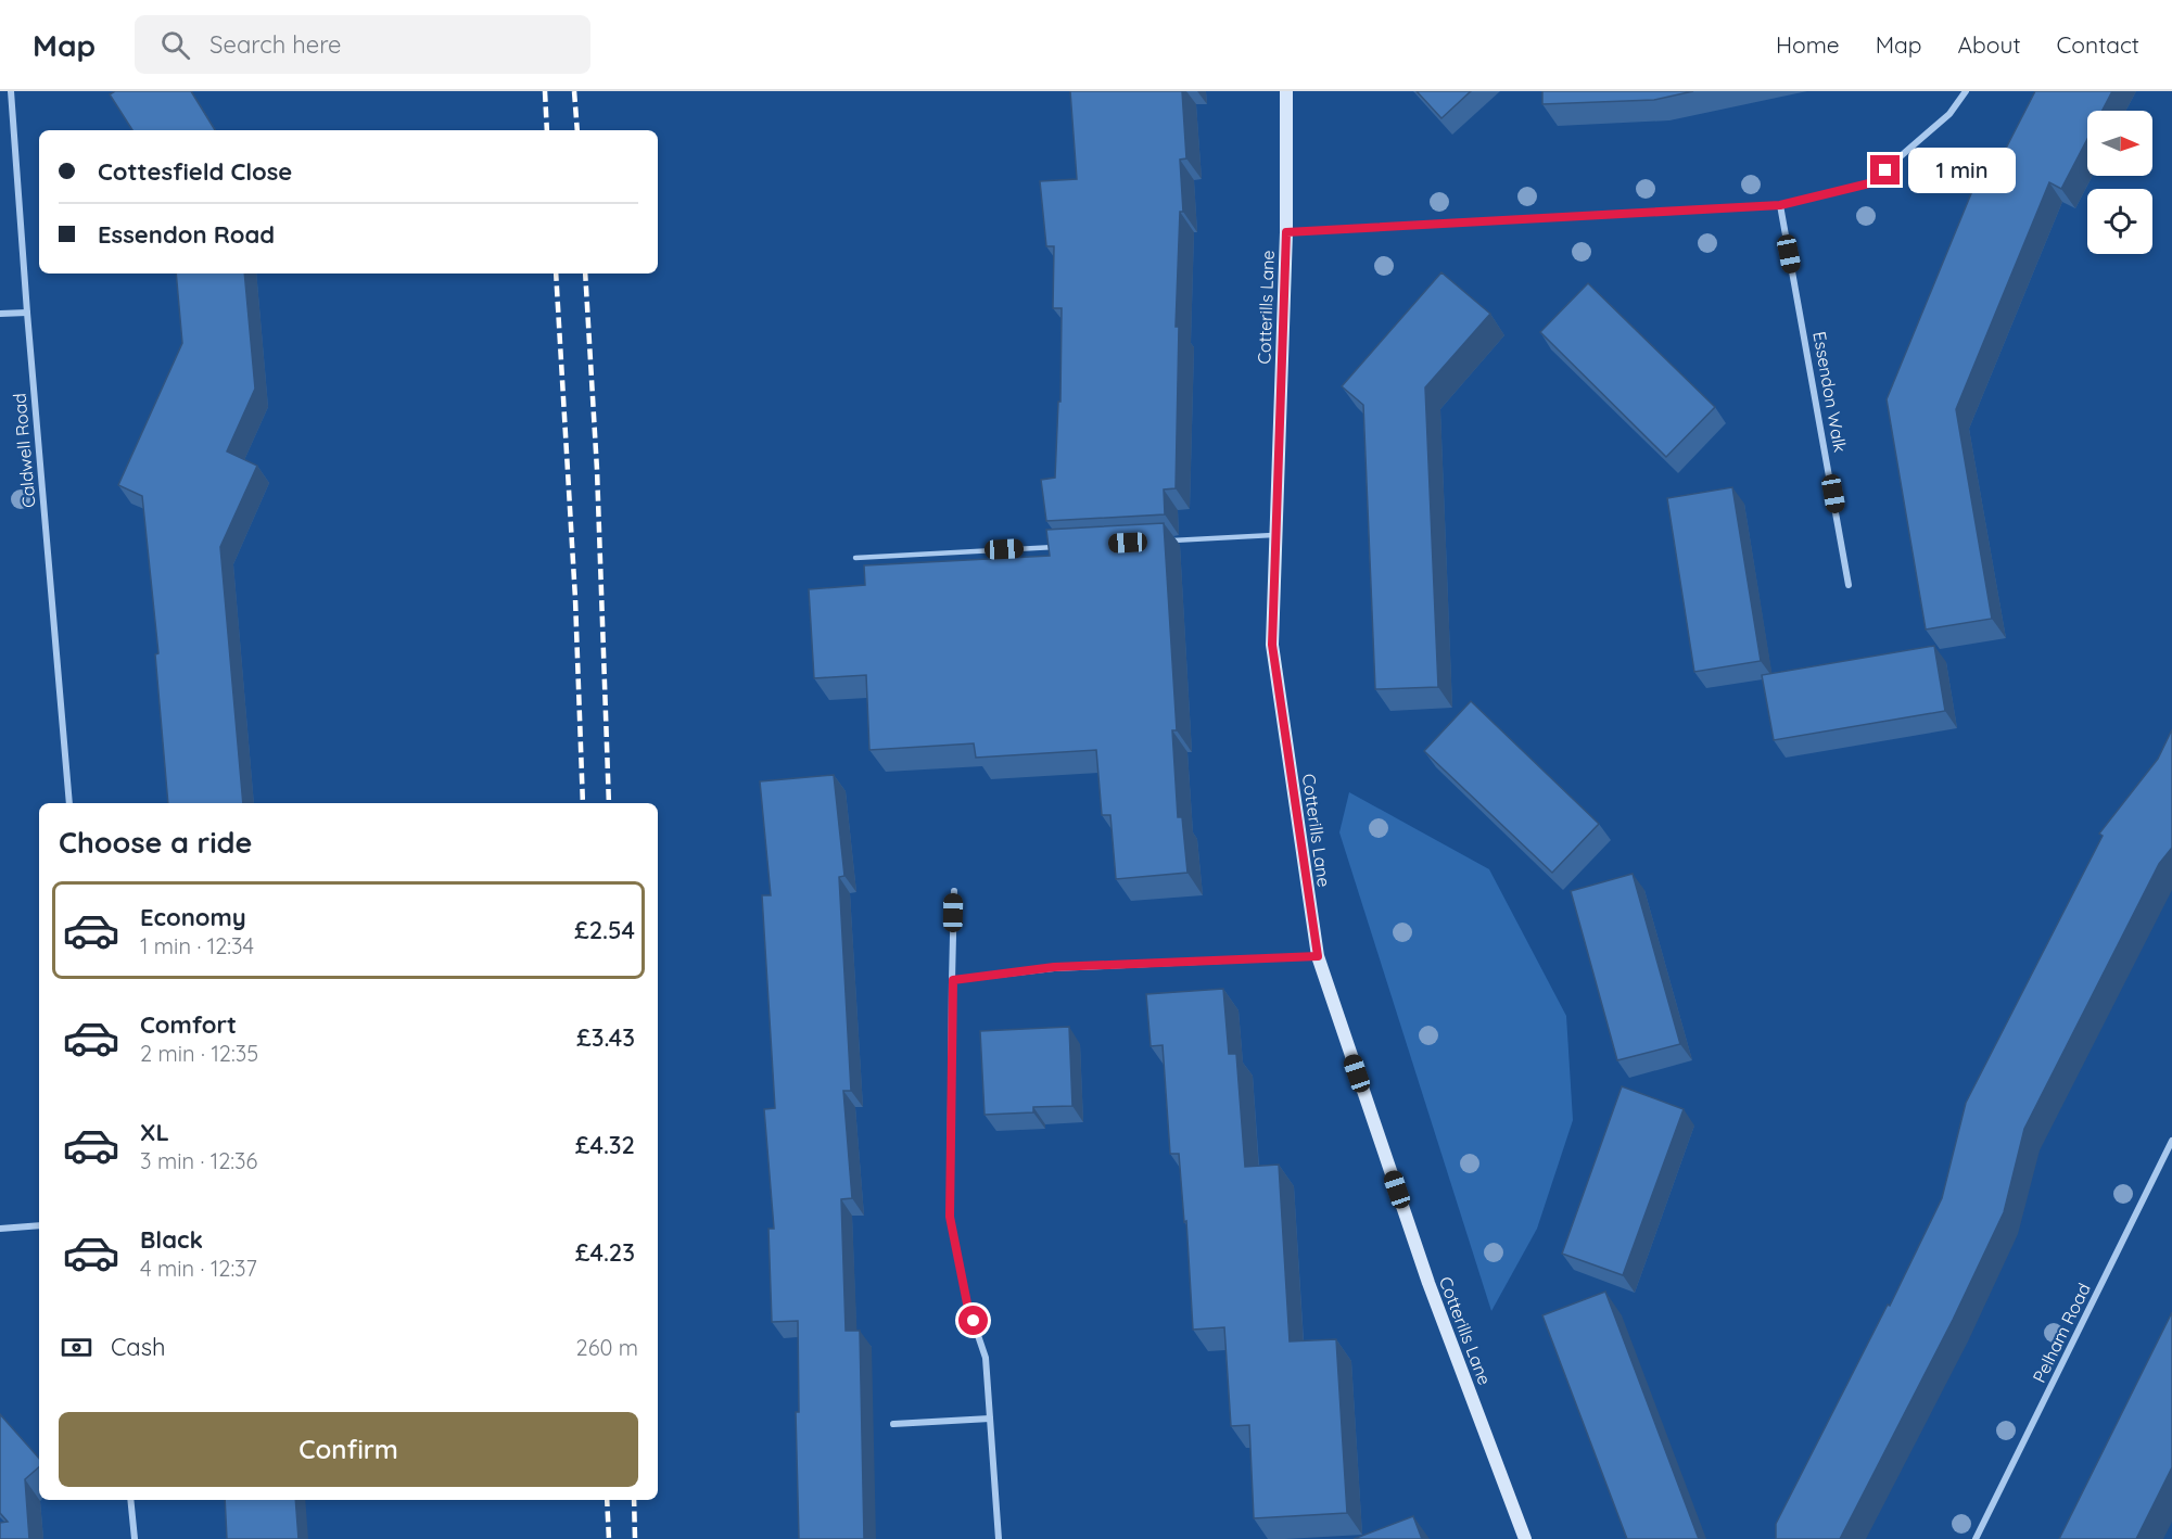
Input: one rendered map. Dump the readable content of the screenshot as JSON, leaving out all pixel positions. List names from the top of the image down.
{
  "streets": {
    "street": [
      "Cotterills Lane",
      "Essendon Walk",
      "Caldwell Road",
      "Pelham Road"
    ]
  },
  "north": "right",
  "page": {
    "header": "Map",
    "search": "Search here",
    "nav": [
      "Home",
      "Map",
      "About",
      "Contact"
    ],
    "banner": ["Cottesfield Close", "Essendon Road"],
    "bubble": "1 min",
    "heading": "Choose a ride",
    "list": [
      {
        "name": "Economy",
        "note": "1 min · 12:34",
        "value": "£2.54"
      },
      {
        "name": "Comfort",
        "note": "2 min · 12:35",
        "value": "£3.43"
      },
      {
        "name": "XL",
        "note": "3 min · 12:36",
        "value": "£4.32"
      },
      {
        "name": "Black",
        "note": "4 min · 12:37",
        "value": "£4.23"
      }
    ],
    "pay": ["Cash", "260 m"],
    "buttons": "Confirm"
  }
}
